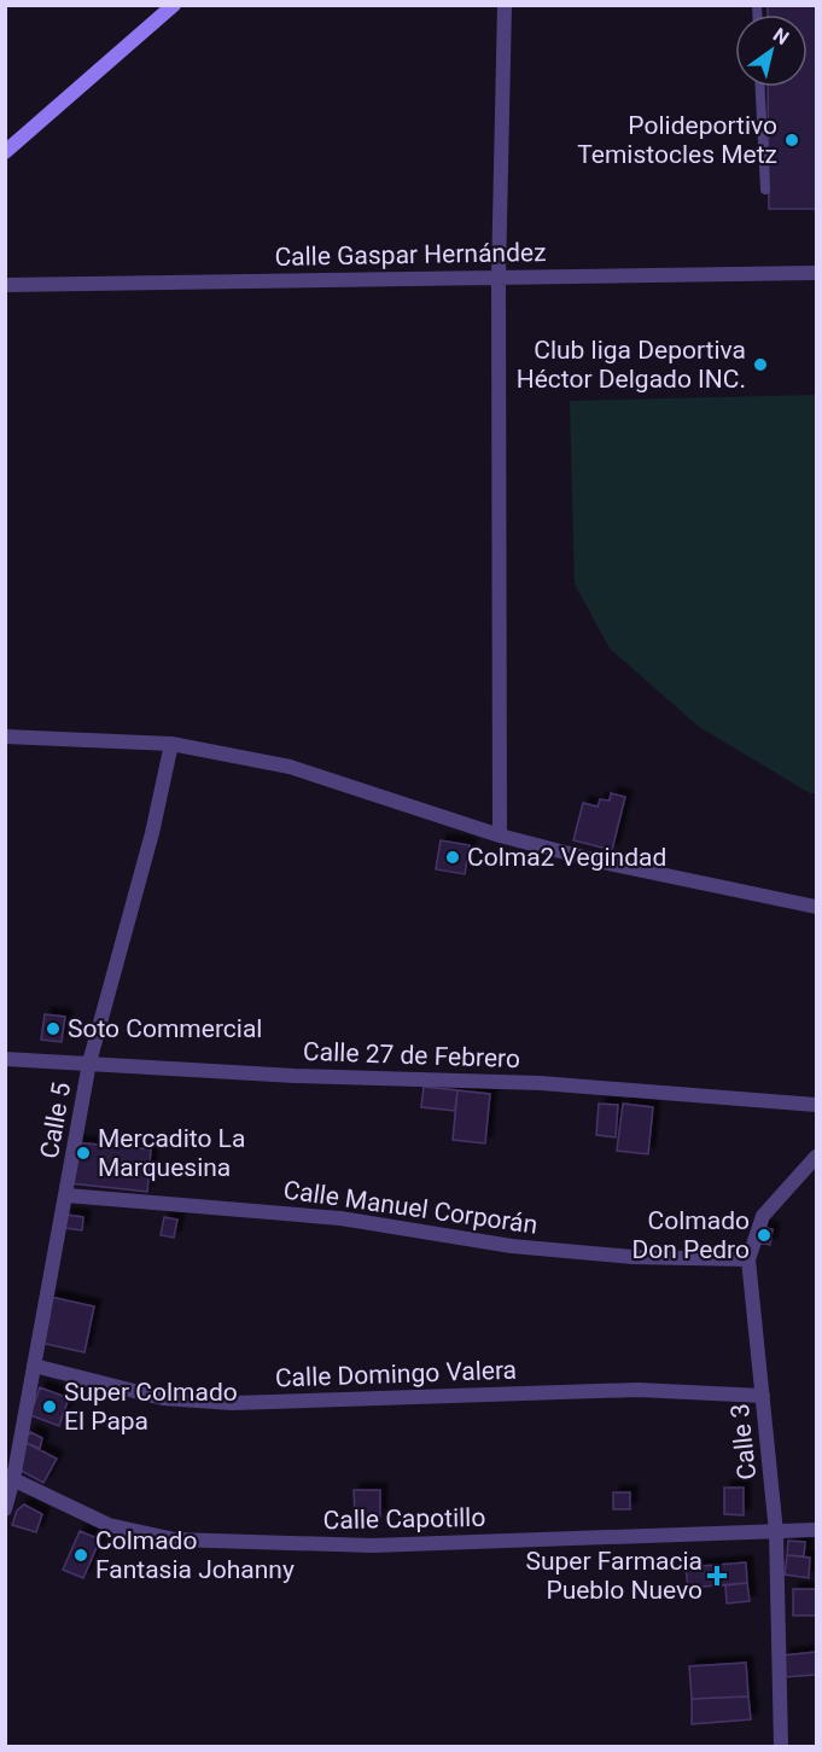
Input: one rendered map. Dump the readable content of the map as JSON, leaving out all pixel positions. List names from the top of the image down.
{
  "streets": {
    "street": [
      "Calle Gaspar Hernández",
      "Calle 27 de Febrero",
      "Calle 5",
      "Calle Manuel Corporán",
      "Calle Domingo Valera",
      "Calle 3",
      "Calle Capotillo"
    ]
  },
  "crossings": [
    ["Calle 27 de Febrero", "Calle 5"],
    ["Calle 5", "Calle Manuel Corporán"],
    ["Calle 5", "Calle Domingo Valera"],
    ["Calle 5", "Calle Capotillo"],
    ["Calle Manuel Corporán", "Calle 3"],
    ["Calle Domingo Valera", "Calle 3"],
    ["Calle 3", "Calle Capotillo"]
  ],
  "places": {
    "other": [
      "Polideportivo Temistocles Metz",
      "Club liga Deportiva Héctor Delgado INC.",
      "Colma2 Vegindad",
      "Soto Commercial",
      "Mercadito La Marquesina",
      "Colmado Don Pedro",
      "Super Colmado El Papa",
      "Colmado Fantasia Johanny"
    ],
    "health": ["Super Farmacia Pueblo Nuevo"]
  },
  "north": "top right"
}
